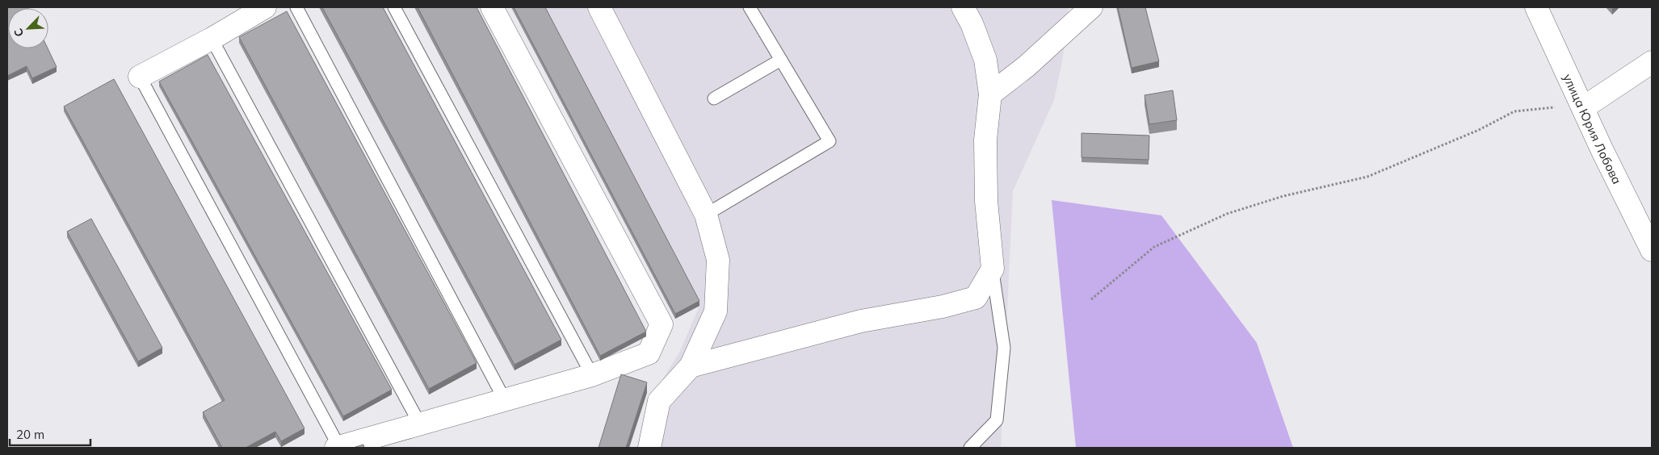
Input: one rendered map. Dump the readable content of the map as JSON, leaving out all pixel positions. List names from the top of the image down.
{
  "streets": {
    "street": ["улица Юрия Лобова"]
  },
  "scale_bar": "20 m",
  "north": "bottom left"
}
